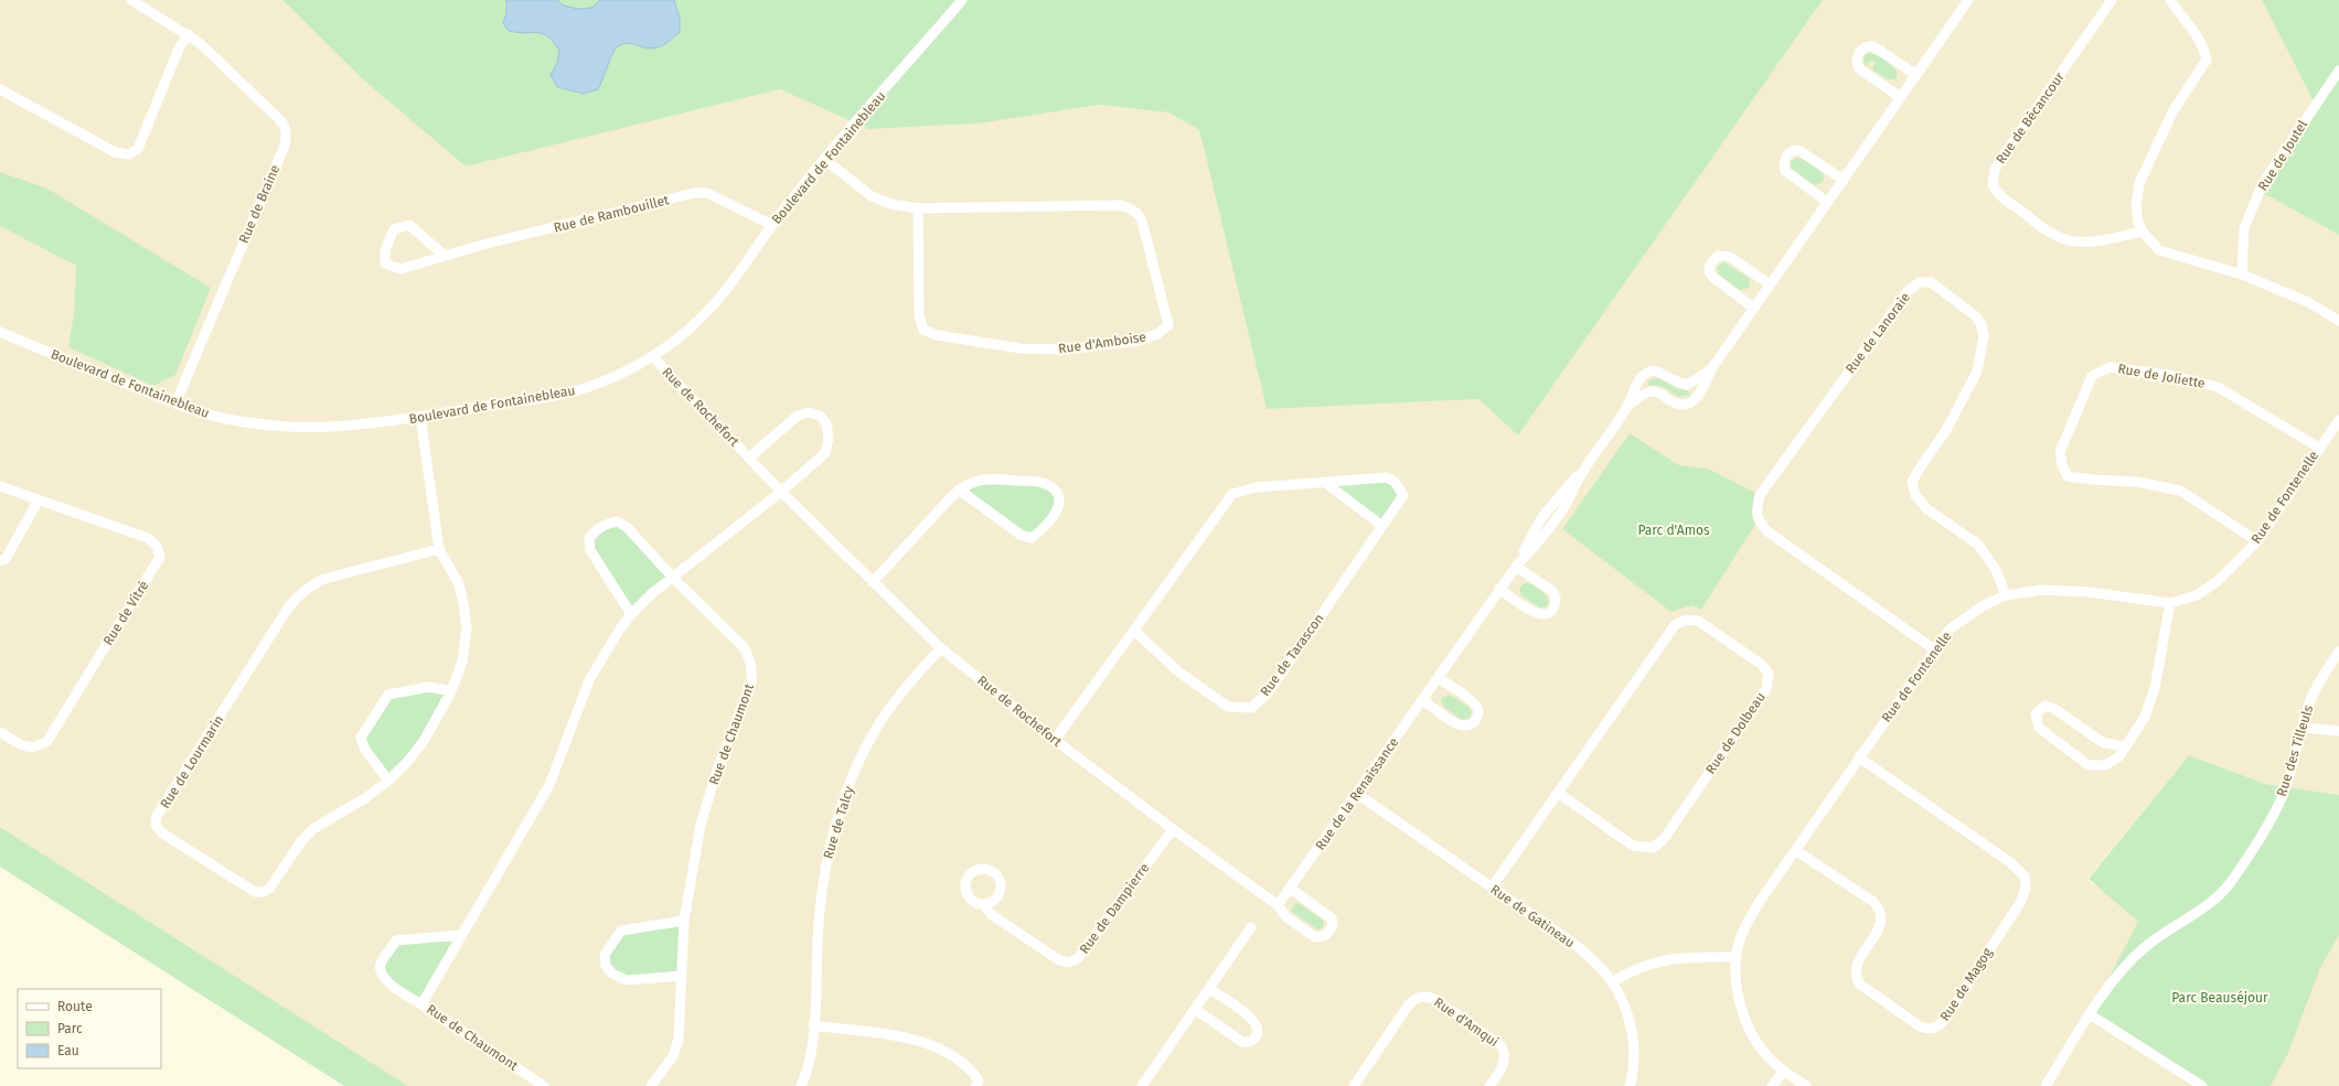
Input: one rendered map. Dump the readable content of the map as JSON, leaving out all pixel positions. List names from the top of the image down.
{
  "streets": {
    "street": [
      "Rue de Bécancour",
      "Rue de Joutel",
      "Boulevard de Fontainebleau",
      "Rue de Braine",
      "Rue de Rambouillet",
      "Rue de Lanoraie",
      "Rue d'Amboise",
      "Rue de Joliette",
      "Rue de Rochefort",
      "Rue de Fontenelle",
      "Rue de Vitré",
      "Rue de Tarascon",
      "Rue de Dolbeau",
      "Rue de Chaumont",
      "Rue des Tilleuls",
      "Rue de Lourmarin",
      "Rue de la Renaissance",
      "Rue de Talcy",
      "Rue de Dampierre",
      "Rue de Gatineau",
      "Rue de Magog",
      "Rue d'Amqui"
    ]
  },
  "crossings": [
    ["Boulevard de Fontainebleau", "Rue de Braine"],
    ["Boulevard de Fontainebleau", "Rue de Rambouillet"],
    ["Boulevard de Fontainebleau", "Rue d'Amboise"],
    ["Boulevard de Fontainebleau", "Rue de Rochefort"],
    ["Boulevard de Fontainebleau", "Rue de Lourmarin"],
    ["Rue de Lanoraie", "Rue de Fontenelle"],
    ["Rue de Joliette", "Rue de Fontenelle"],
    ["Rue de Rochefort", "Rue de Tarascon"],
    ["Rue de Rochefort", "Rue de Chaumont"],
    ["Rue de Rochefort", "Rue de la Renaissance"],
    ["Rue de Rochefort", "Rue de Talcy"],
    ["Rue de Rochefort", "Rue de Dampierre"],
    ["Rue de Fontenelle", "Rue de Magog"],
    ["Rue de Dolbeau", "Rue de Gatineau"],
    ["Rue de la Renaissance", "Rue de Gatineau"]
  ],
  "parks": ["Parc d'Amos", "Parc Beauséjour"],
  "legend": ["Route", "Parc", "Eau"]
}
